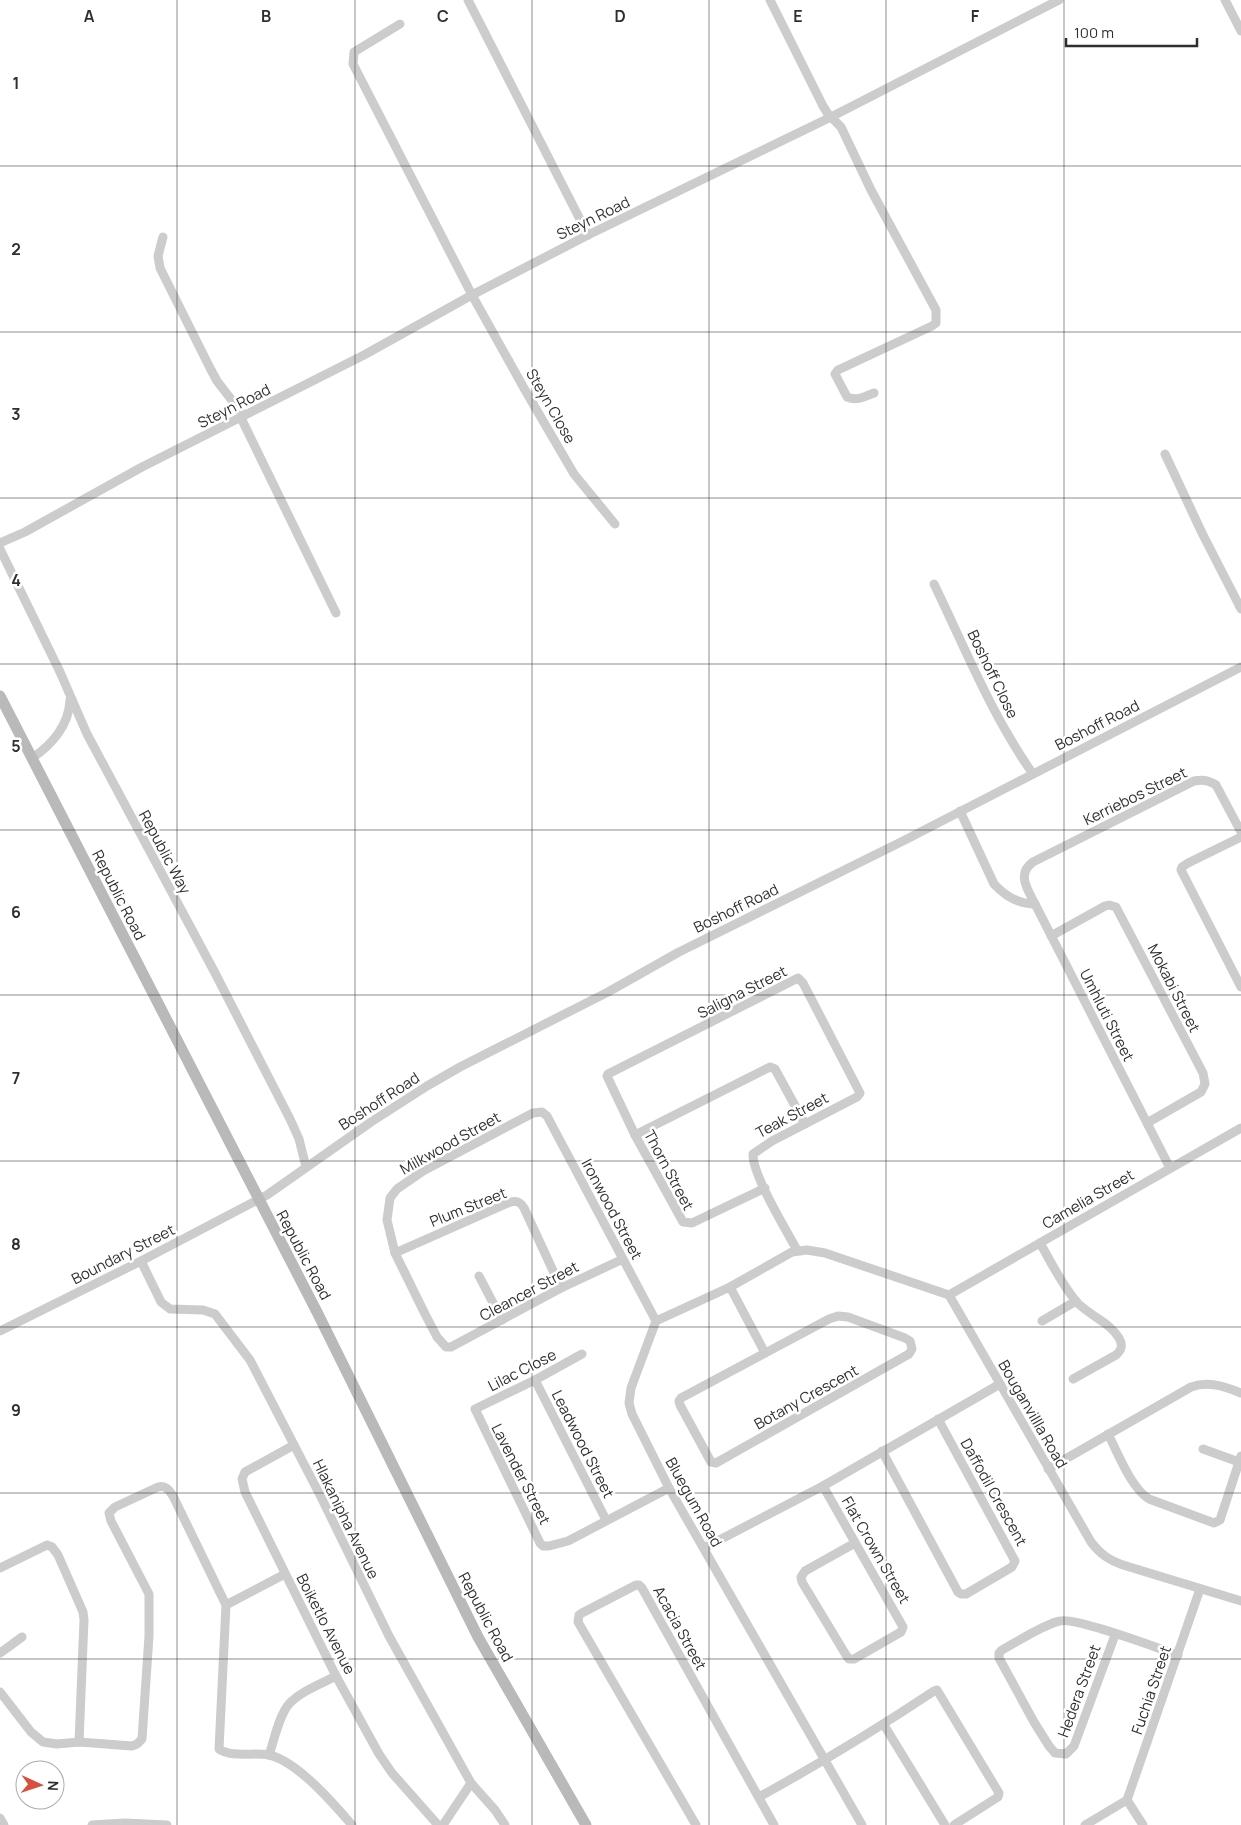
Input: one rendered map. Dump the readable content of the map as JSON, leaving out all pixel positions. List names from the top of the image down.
{
  "streets": {
    "street": [
      "Steyn Road",
      "Steyn Close",
      "Boshoff Close",
      "Boshoff Road",
      "Kerriebos Street",
      "Republic Way",
      "Republic Road",
      "Mokabi Street",
      "Saligna Street",
      "Umhluti Street",
      "Teak Street",
      "Milkwood Street",
      "Thorn Street",
      "Camelia Street",
      "Plum Street",
      "Ironwood Street",
      "Boundary Street",
      "Cleancer Street",
      "Lilac Close",
      "Botany Crescent",
      "Bouganvillla Road",
      "Leadwood Street",
      "Lavender Street",
      "Daffodil Crescent",
      "Bluegum Road",
      "Hlakanipha Avenue",
      "Flat Crown Street",
      "Boiketlo Avenue",
      "Acacia Street",
      "Fuchia Street",
      "Hedera Street"
    ]
  },
  "crossings": [
    ["Steyn Road", "Steyn Close"],
    ["Boshoff Close", "Boshoff Road"],
    ["Boshoff Road", "Republic Way"],
    ["Boshoff Road", "Republic Road"],
    ["Boshoff Road", "Boundary Street"],
    ["Kerriebos Street", "Umhluti Street"],
    ["Republic Road", "Boundary Street"],
    ["Mokabi Street", "Umhluti Street"],
    ["Saligna Street", "Teak Street"],
    ["Saligna Street", "Thorn Street"],
    ["Umhluti Street", "Camelia Street"],
    ["Teak Street", "Thorn Street"],
    ["Milkwood Street", "Plum Street"],
    ["Milkwood Street", "Ironwood Street"],
    ["Milkwood Street", "Cleancer Street"],
    ["Camelia Street", "Bouganvillla Road"],
    ["Plum Street", "Cleancer Street"],
    ["Ironwood Street", "Cleancer Street"],
    ["Ironwood Street", "Bluegum Road"],
    ["Boundary Street", "Hlakanipha Avenue"],
    ["Lilac Close", "Leadwood Street"],
    ["Lilac Close", "Lavender Street"],
    ["Bouganvillla Road", "Fuchia Street"],
    ["Leadwood Street", "Lavender Street"],
    ["Hlakanipha Avenue", "Boiketlo Avenue"]
  ],
  "scale_bar": "100 m",
  "north": "right",
  "grid": {
    "columns": [
      "A",
      "B",
      "C",
      "D",
      "E",
      "F"
    ],
    "rows": [
      "1",
      "2",
      "3",
      "4",
      "5",
      "6",
      "7",
      "8",
      "9"
    ]
  }
}
